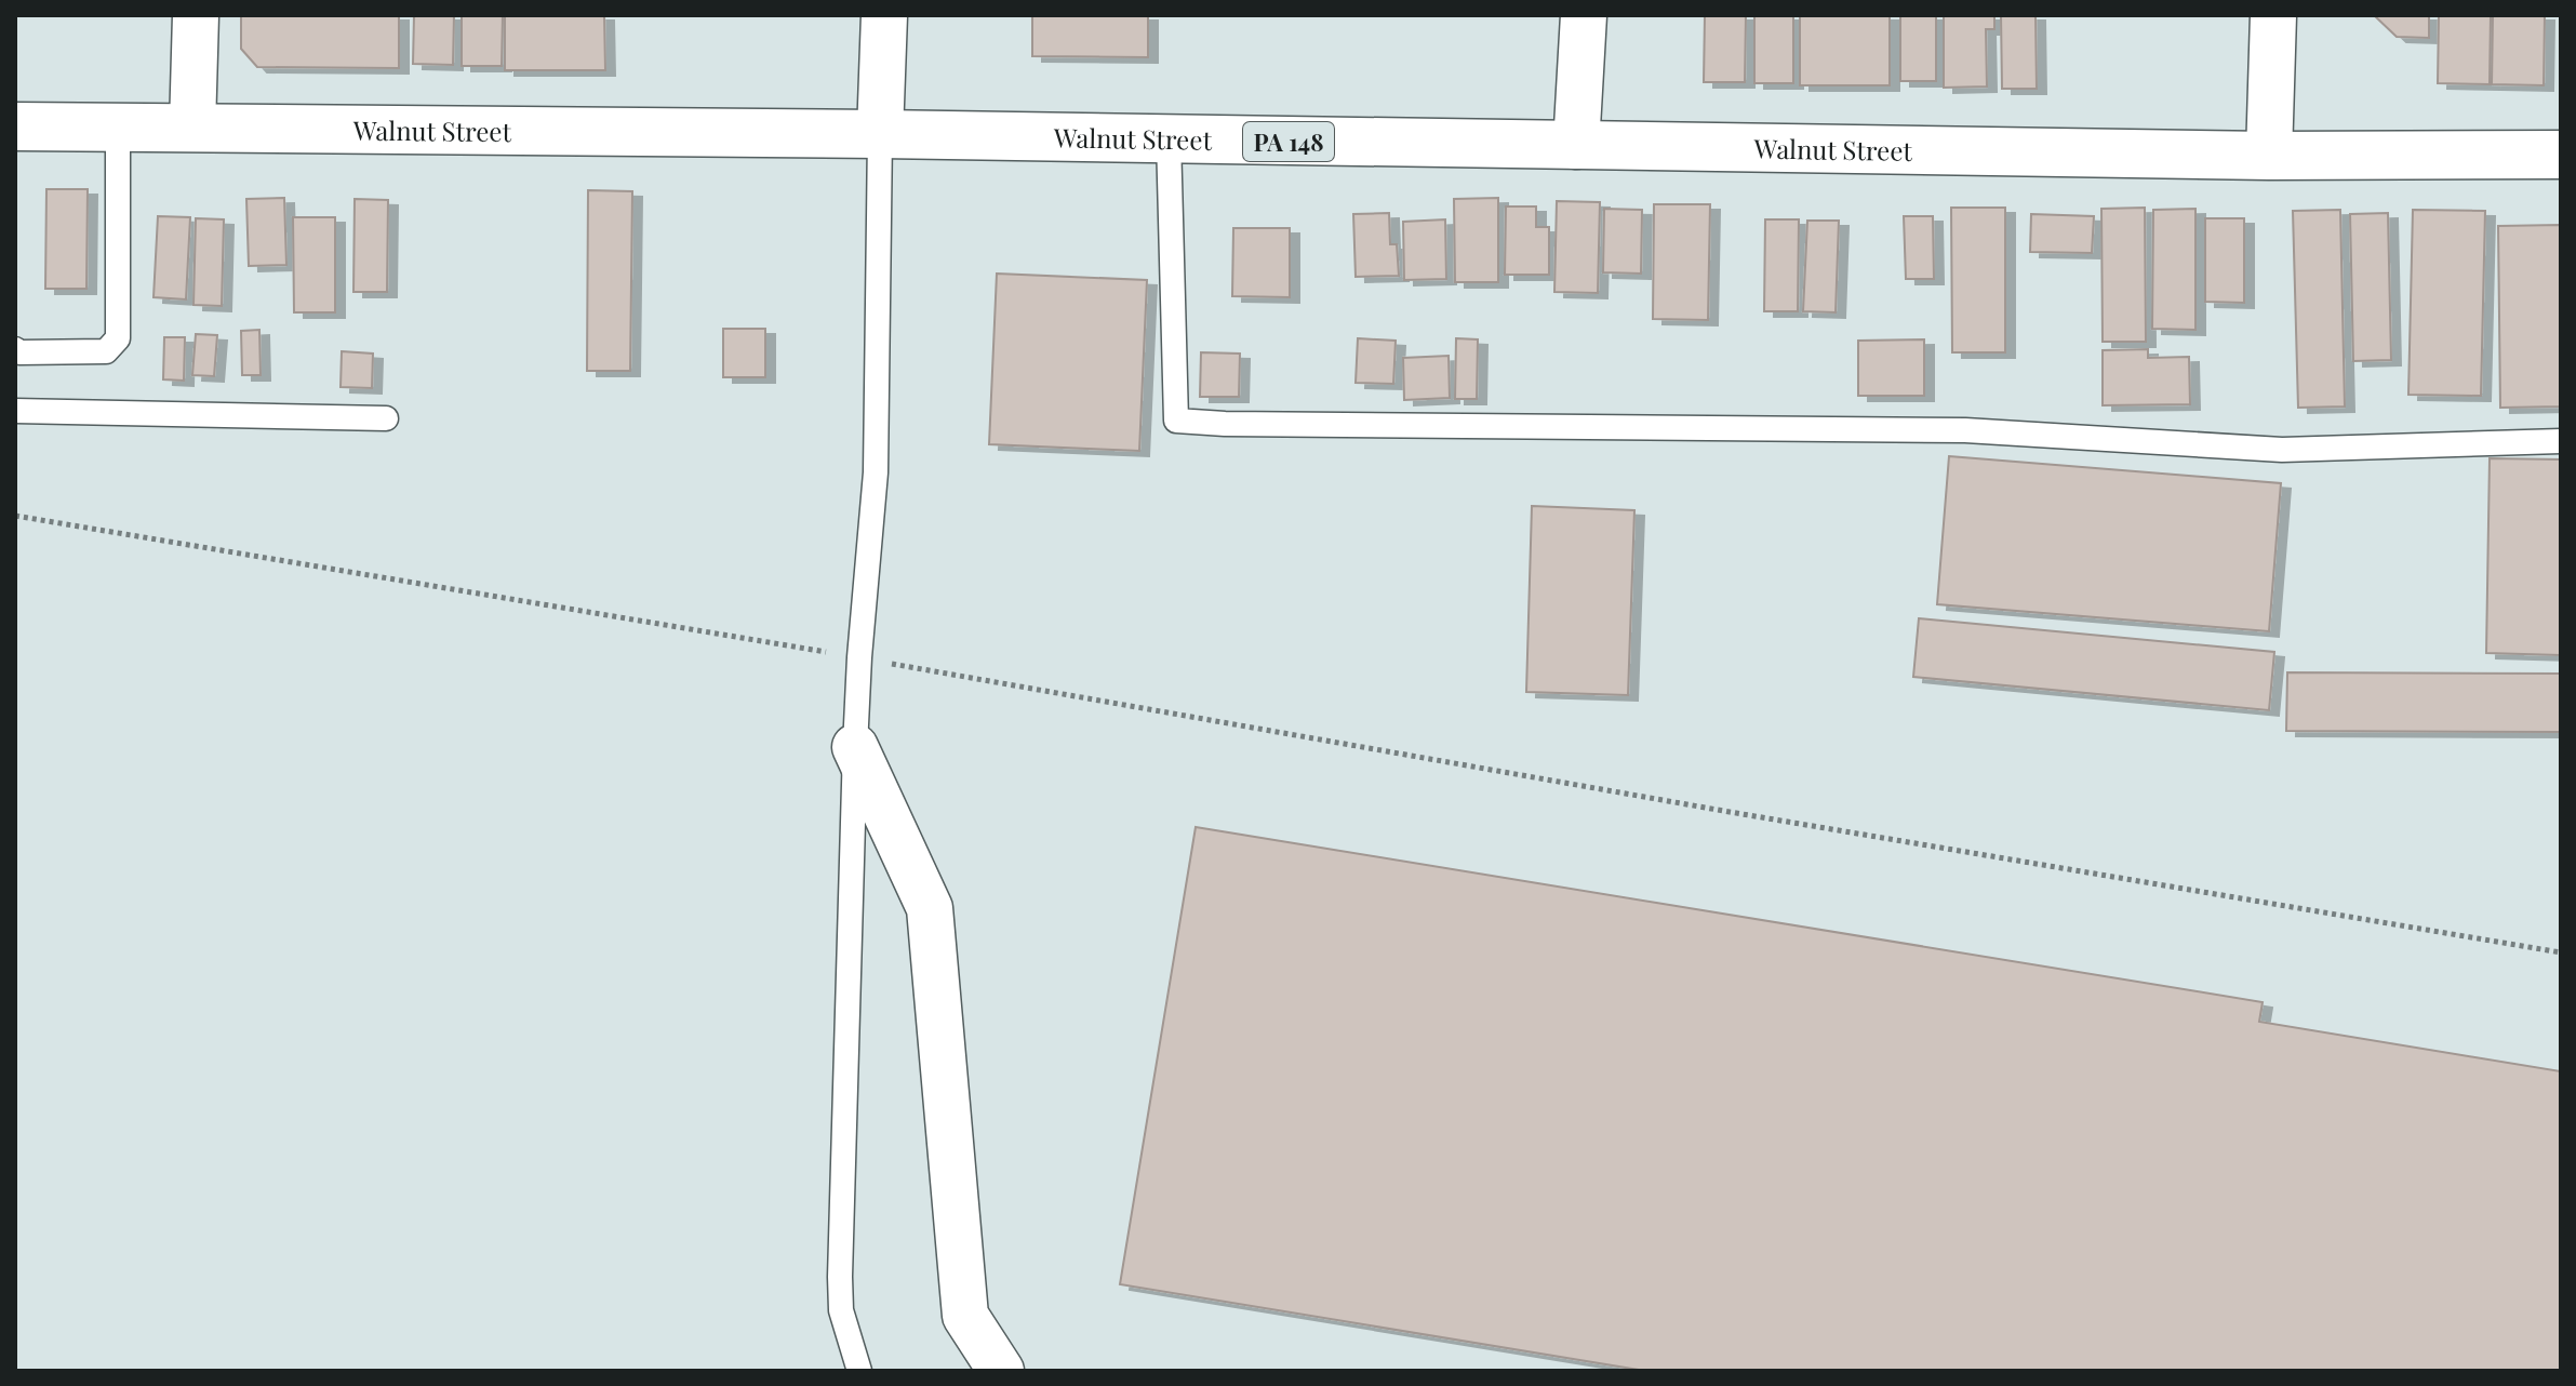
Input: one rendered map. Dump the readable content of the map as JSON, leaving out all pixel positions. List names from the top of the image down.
{
  "streets": {
    "main road": ["Walnut Street", "PA 148"]
  }
}
